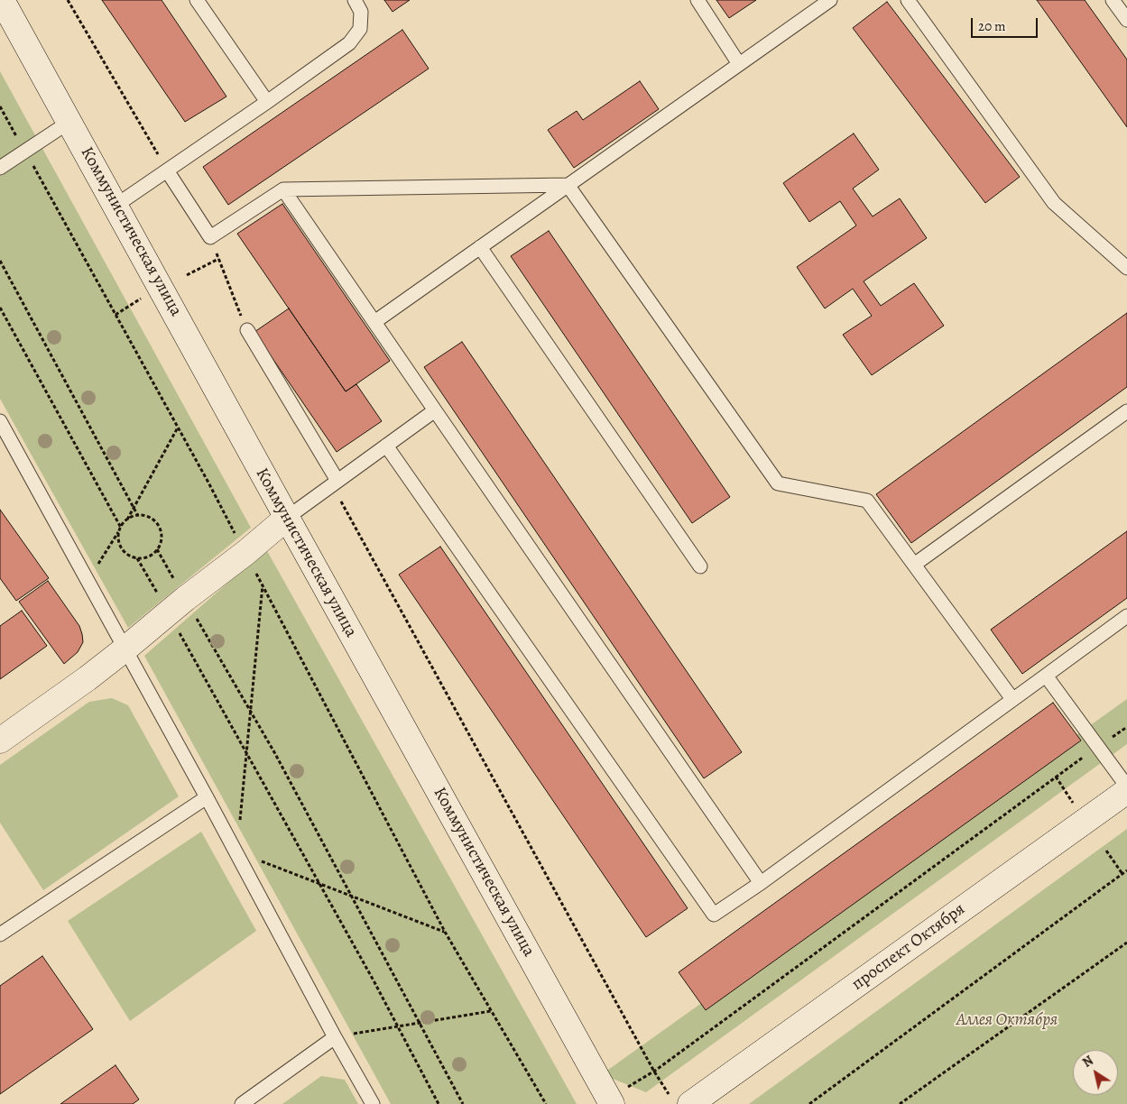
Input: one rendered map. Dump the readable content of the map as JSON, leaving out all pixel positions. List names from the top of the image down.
{
  "streets": {
    "main road": ["Коммунистическая улица", "проспект Октября"]
  },
  "parks": ["Аллея Октября"],
  "scale_bar": "20 m",
  "north": "top left"
}
